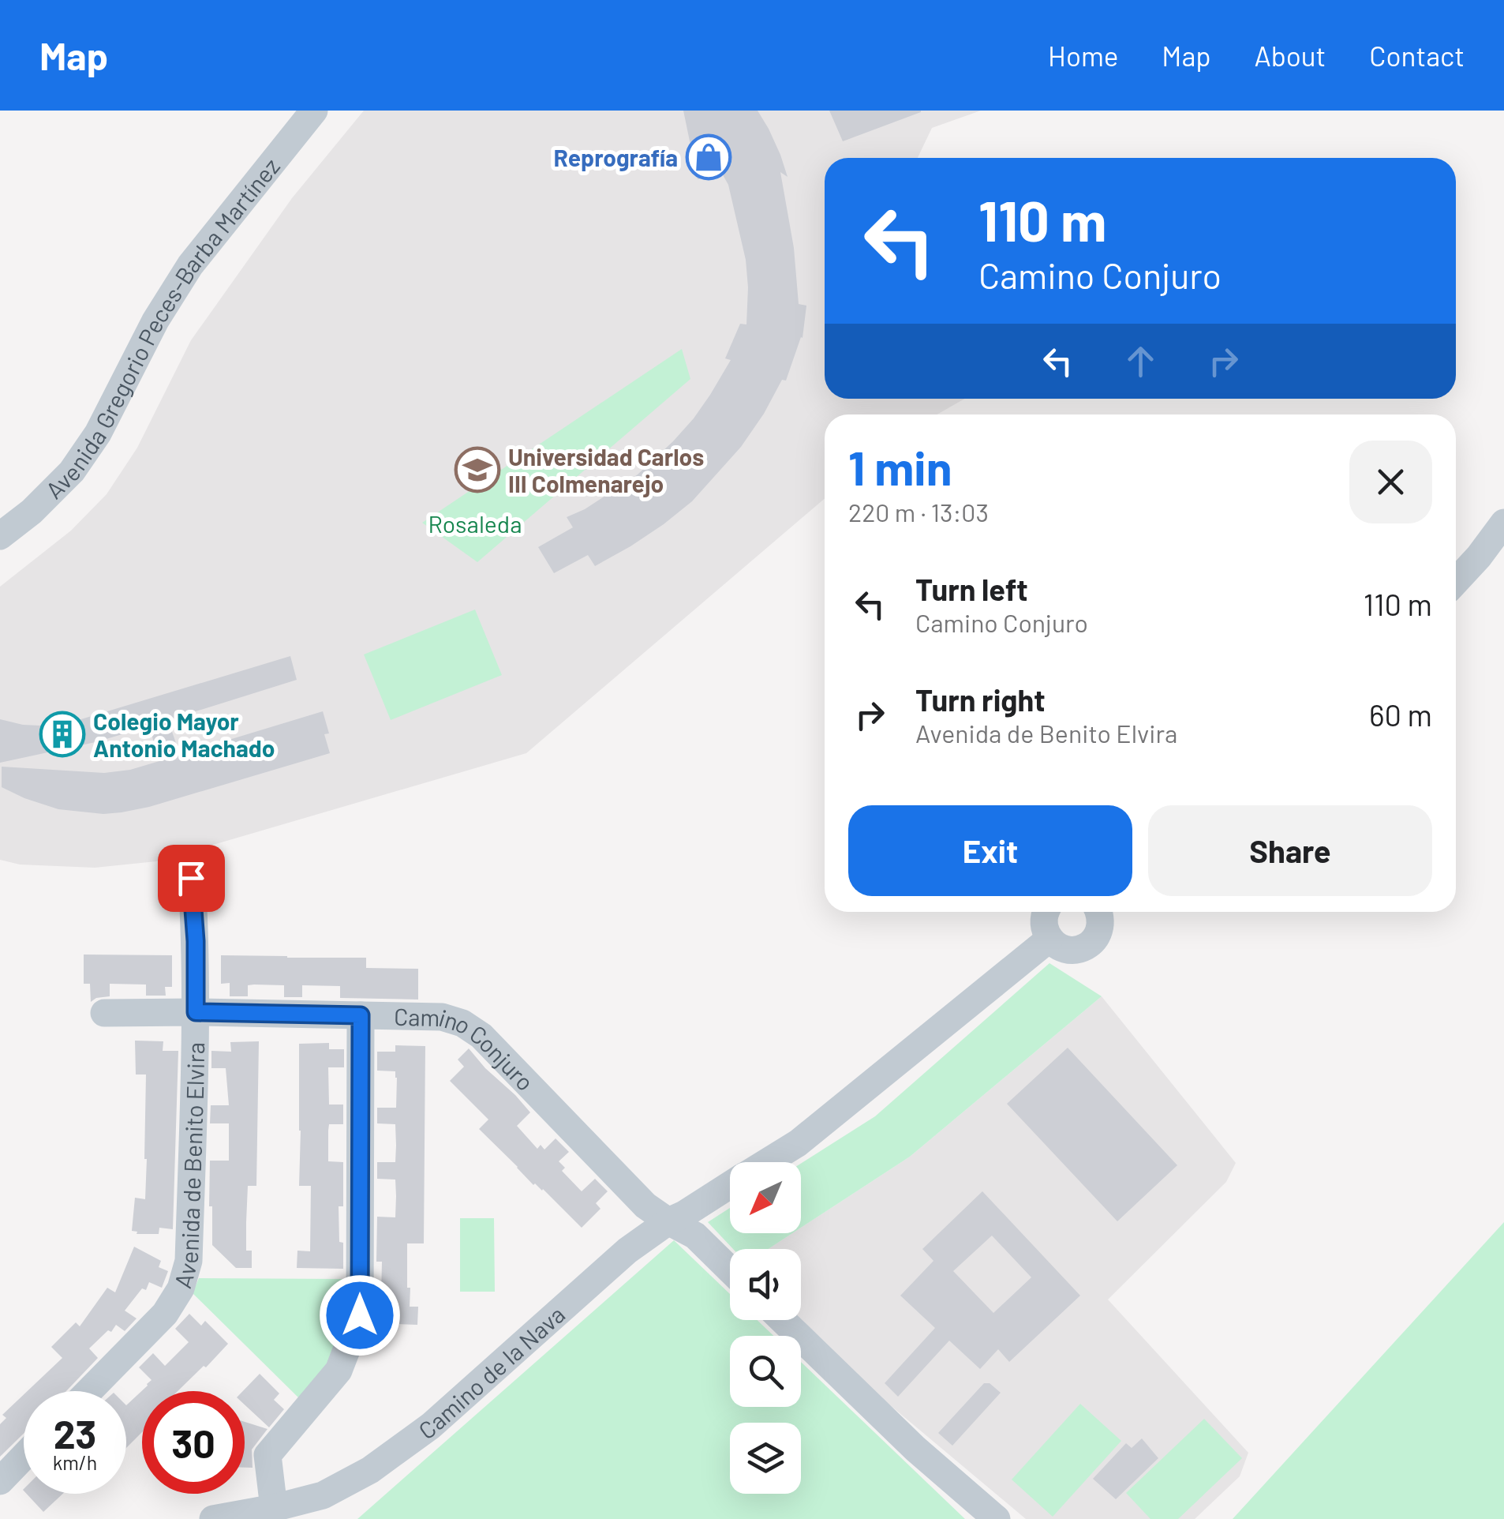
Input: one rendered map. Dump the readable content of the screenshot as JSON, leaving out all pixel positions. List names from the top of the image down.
{
  "streets": {
    "street": [
      "Avenida Gregorio Peces-Barba Martínez",
      "Camino Conjuro",
      "Avenida de Benito Elvira",
      "Camino de la Nava"
    ]
  },
  "crossings": [
    ["Camino Conjuro", "Avenida de Benito Elvira"],
    ["Camino Conjuro", "Camino de la Nava"]
  ],
  "parks": ["Rosaleda"],
  "places": {
    "shop": ["Reprografía"],
    "school or university": ["Universidad Carlos III Colmenarejo"],
    "building": ["Colegio Mayor Antonio Machado"]
  },
  "north": "bottom left",
  "page": {
    "header": "Map",
    "nav": [
      "Home",
      "Map",
      "About",
      "Contact"
    ],
    "turn": ["110 m", "Camino Conjuro"],
    "heading": ["1 min", "220 m · 13:03"],
    "list": [
      {
        "name": "Turn left",
        "note": "Camino Conjuro",
        "value": "110 m"
      },
      {
        "name": "Turn right",
        "note": "Avenida de Benito Elvira",
        "value": "60 m"
      }
    ],
    "buttons": ["Exit", "Share"],
    "speed": "23 km/h",
    "limit": "30"
  }
}
